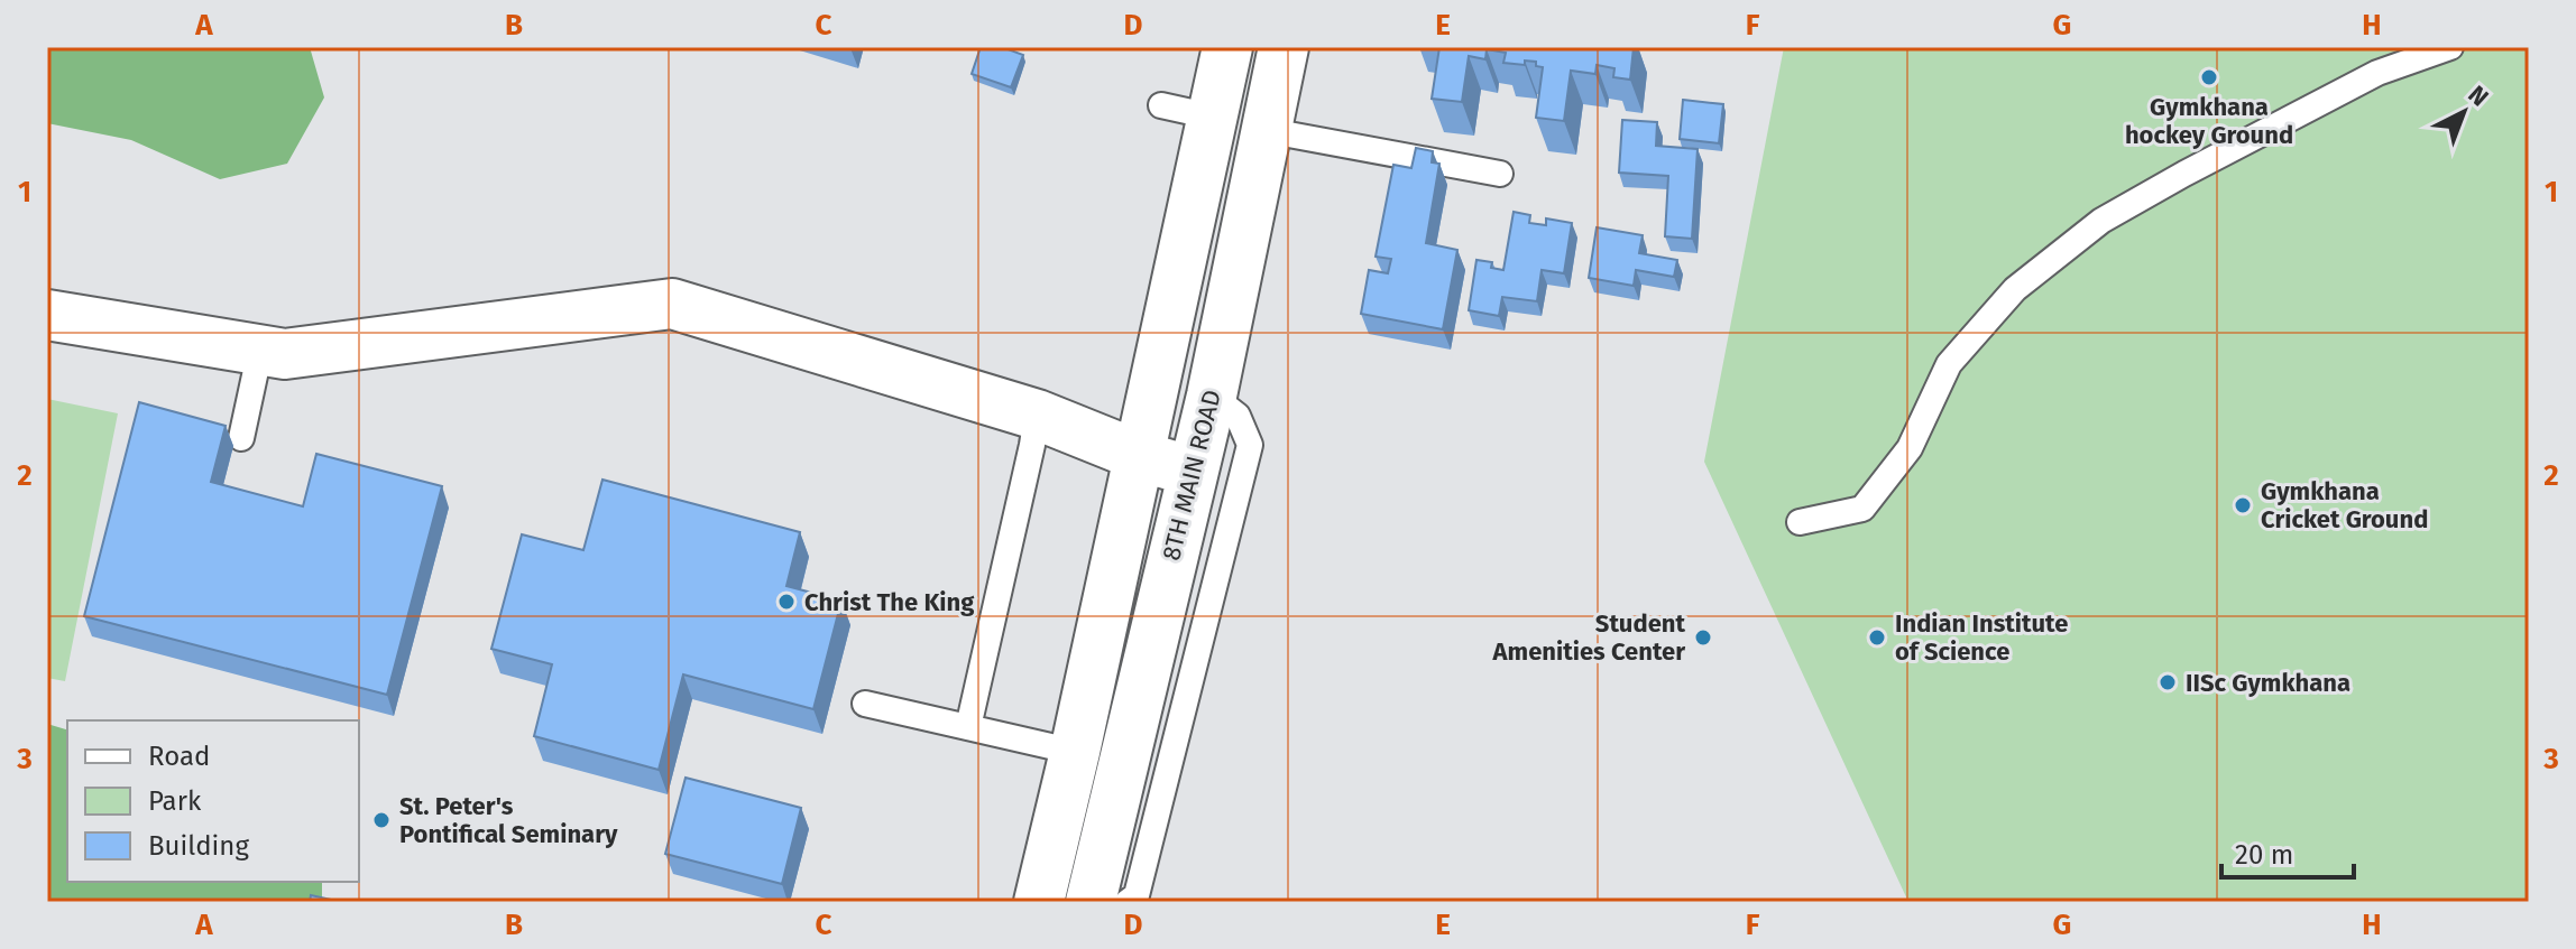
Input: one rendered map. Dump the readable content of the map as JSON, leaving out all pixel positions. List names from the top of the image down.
{
  "streets": {
    "main road": ["8TH MAIN ROAD"]
  },
  "places": [
    "Gymkhana hockey Ground",
    "Gymkhana Cricket Ground",
    "Christ The King",
    "Student Amenities Center",
    "Indian Institute of Science",
    "IISc Gymkhana",
    "St. Peter's Pontifical Seminary"
  ],
  "legend": ["Road", "Park", "Building"],
  "scale_bar": "20 m",
  "north": "top right",
  "grid": {
    "columns": [
      "A",
      "B",
      "C",
      "D",
      "E",
      "F",
      "G",
      "H"
    ],
    "rows": ["1", "2", "3"]
  }
}
